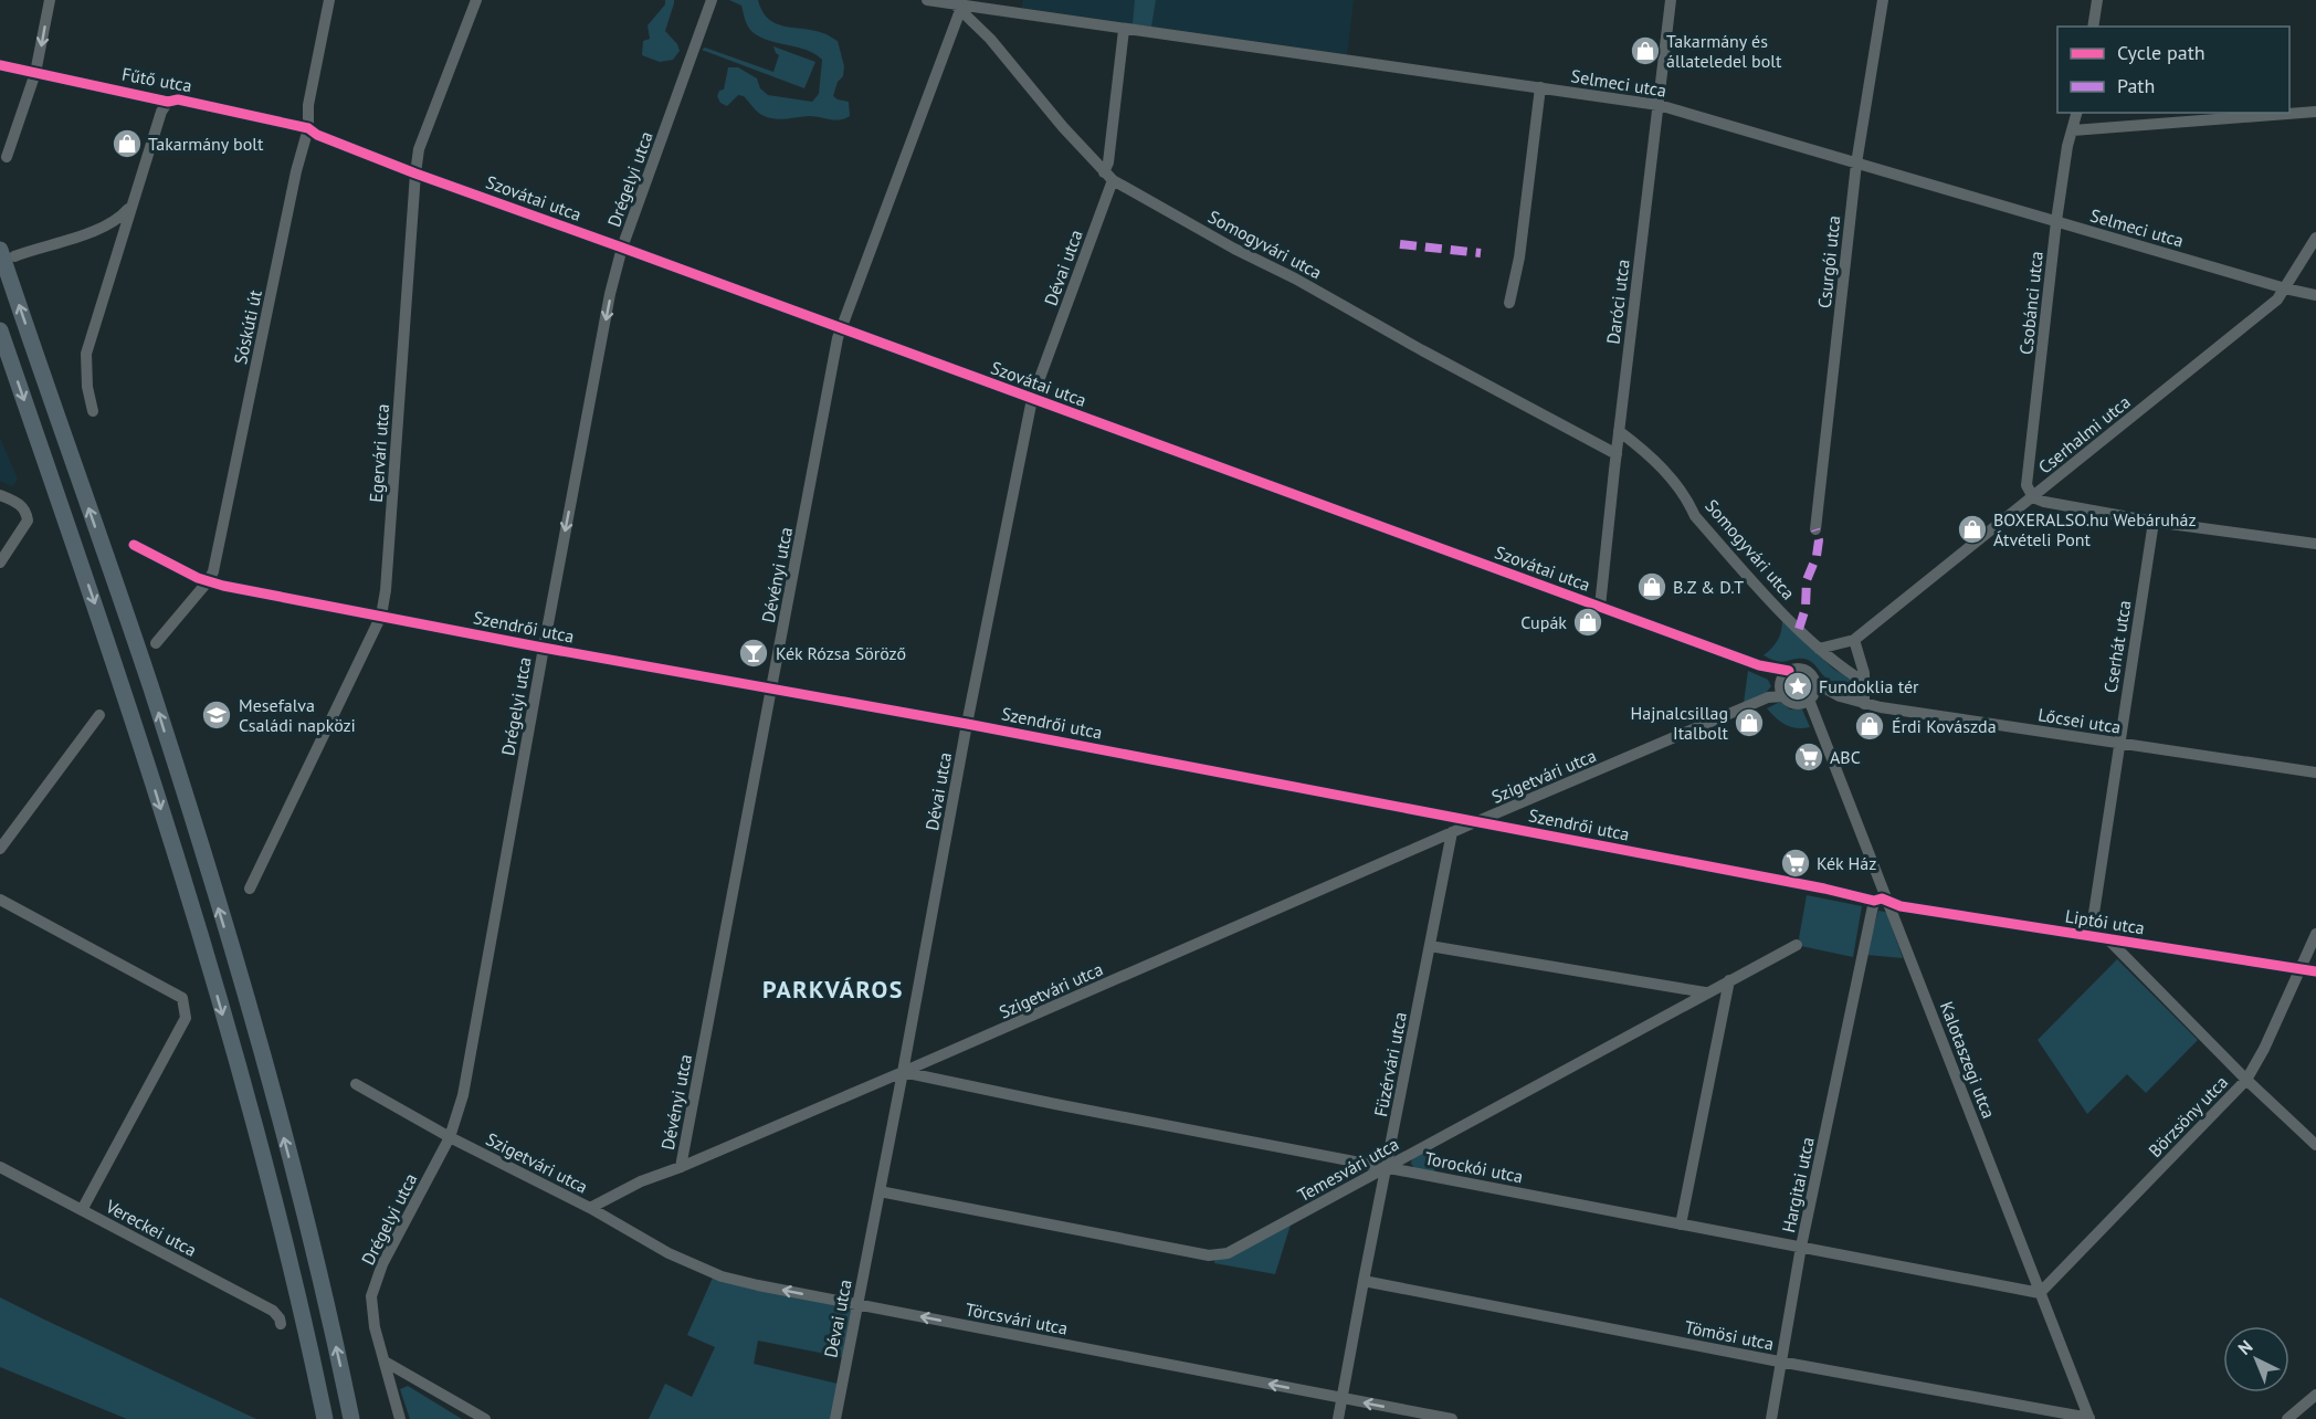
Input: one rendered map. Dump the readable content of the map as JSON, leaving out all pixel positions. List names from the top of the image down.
{
  "streets": {
    "street": [
      "Fűtő utca",
      "Selmeci utca",
      "Drégelyi utca",
      "Szovátai utca",
      "Somogyvári utca",
      "Csurgói utca",
      "Dévai utca",
      "Daróci utca",
      "Csobánci utca",
      "Sóskúti út",
      "Cserhalmi utca",
      "Egervári utca",
      "Dévényi utca",
      "Szendrői utca",
      "Cserhát utca",
      "Lőcsei utca",
      "Szigetvári utca",
      "Liptói utca",
      "Kalotaszegi utca",
      "Füzérvári utca",
      "Börzsöny utca",
      "Torockói utca",
      "Temesvári utca",
      "Hargitai utca",
      "Vereckei utca",
      "Törcsvári utca",
      "Tömösi utca"
    ]
  },
  "crossings": [
    ["Fűtő utca", "Szovátai utca"],
    ["Fűtő utca", "Sóskúti út"],
    ["Selmeci utca", "Somogyvári utca"],
    ["Selmeci utca", "Csurgói utca"],
    ["Selmeci utca", "Dévai utca"],
    ["Selmeci utca", "Daróci utca"],
    ["Selmeci utca", "Csobánci utca"],
    ["Selmeci utca", "Cserhalmi utca"],
    ["Selmeci utca", "Dévényi utca"],
    ["Drégelyi utca", "Szovátai utca"],
    ["Drégelyi utca", "Szendrői utca"],
    ["Drégelyi utca", "Szigetvári utca"],
    ["Szovátai utca", "Dévai utca"],
    ["Szovátai utca", "Daróci utca"],
    ["Szovátai utca", "Sóskúti út"],
    ["Szovátai utca", "Egervári utca"],
    ["Szovátai utca", "Dévényi utca"],
    ["Somogyvári utca", "Dévai utca"],
    ["Somogyvári utca", "Daróci utca"],
    ["Somogyvári utca", "Cserhalmi utca"],
    ["Somogyvári utca", "Dévényi utca"],
    ["Dévai utca", "Szendrői utca"],
    ["Dévai utca", "Szigetvári utca"],
    ["Dévai utca", "Torockói utca"],
    ["Dévai utca", "Temesvári utca"],
    ["Dévai utca", "Törcsvári utca"],
    ["Csobánci utca", "Cserhalmi utca"],
    ["Sóskúti út", "Szendrői utca"],
    ["Egervári utca", "Szendrői utca"],
    ["Dévényi utca", "Szendrői utca"],
    ["Dévényi utca", "Szigetvári utca"],
    ["Szendrői utca", "Szigetvári utca"],
    ["Szendrői utca", "Liptói utca"],
    ["Szendrői utca", "Kalotaszegi utca"],
    ["Szendrői utca", "Hargitai utca"],
    ["Cserhát utca", "Lőcsei utca"],
    ["Cserhát utca", "Liptói utca"],
    ["Lőcsei utca", "Szigetvári utca"],
    ["Lőcsei utca", "Kalotaszegi utca"],
    ["Szigetvári utca", "Kalotaszegi utca"],
    ["Szigetvári utca", "Füzérvári utca"],
    ["Szigetvári utca", "Torockói utca"],
    ["Szigetvári utca", "Törcsvári utca"],
    ["Liptói utca", "Kalotaszegi utca"],
    ["Liptói utca", "Börzsöny utca"],
    ["Kalotaszegi utca", "Börzsöny utca"],
    ["Kalotaszegi utca", "Torockói utca"],
    ["Kalotaszegi utca", "Tömösi utca"],
    ["Füzérvári utca", "Torockói utca"],
    ["Füzérvári utca", "Temesvári utca"],
    ["Füzérvári utca", "Törcsvári utca"],
    ["Füzérvári utca", "Tömösi utca"],
    ["Börzsöny utca", "Torockói utca"],
    ["Torockói utca", "Temesvári utca"],
    ["Torockói utca", "Hargitai utca"],
    ["Hargitai utca", "Tömösi utca"]
  ],
  "one_way": ["Törcsvári utca"],
  "districts": ["PARKVÁROS"],
  "places": {
    "shop": [
      "Takarmány és állateledel bolt",
      "Takarmány bolt",
      "BOXERALSO.hu Webáruház Átvételi Pont",
      "B.Z & D.T",
      "Cupák",
      "Hajnalcsillag Italbolt",
      "Érdi Kovászda"
    ],
    "bar": ["Kék Rózsa Söröző"],
    "place": ["Fundoklia tér"],
    "school or university": ["Mesefalva Családi napközi"],
    "supermarket": ["ABC", "Kék Ház"]
  },
  "legend": ["Cycle path", "Path"],
  "north": "top left"
}
